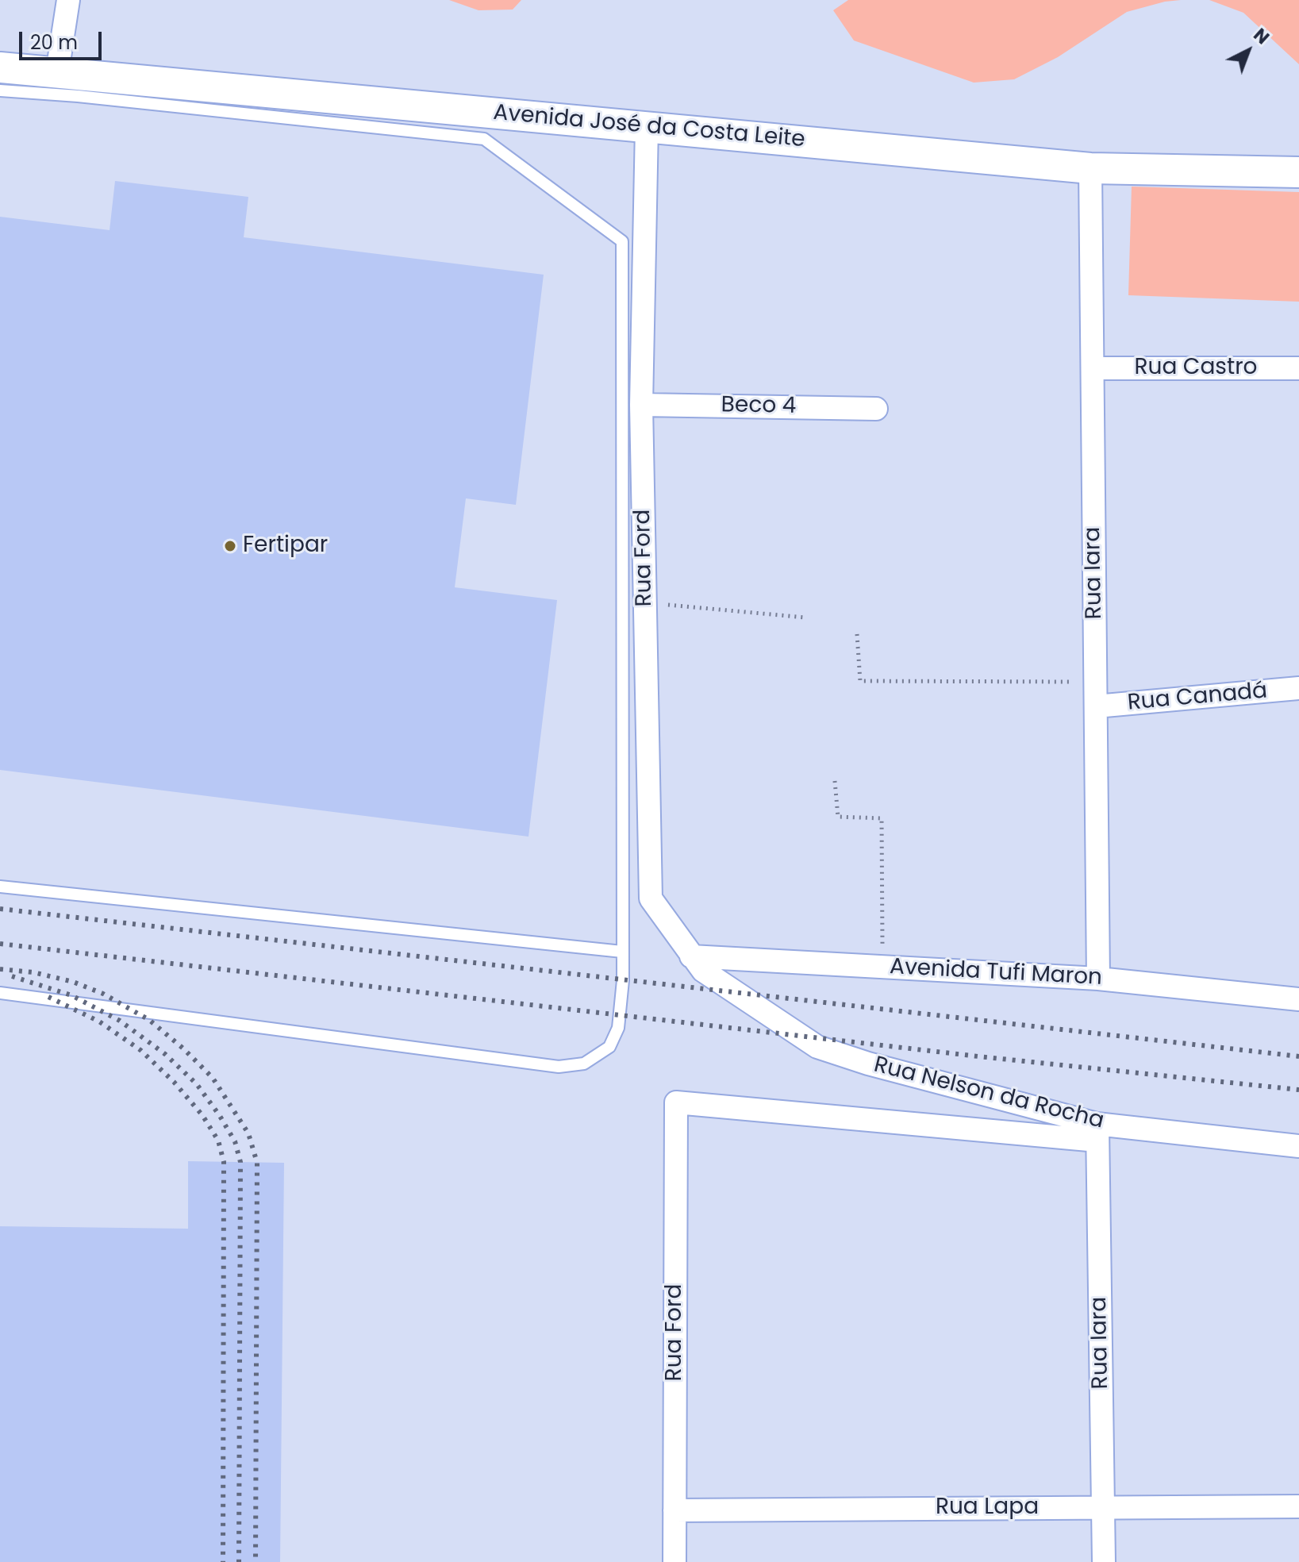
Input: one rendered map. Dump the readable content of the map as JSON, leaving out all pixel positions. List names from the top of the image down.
{
  "streets": {
    "street": [
      "Avenida José da Costa Leite",
      "Rua Castro",
      "Beco 4",
      "Rua Ford",
      "Rua Iara",
      "Rua Canadá",
      "Avenida Tufi Maron",
      "Rua Nelson da Rocha",
      "Rua Lapa"
    ]
  },
  "crossings": [
    ["Avenida José da Costa Leite", "Rua Ford"],
    ["Avenida José da Costa Leite", "Rua Iara"],
    ["Rua Castro", "Rua Iara"],
    ["Beco 4", "Rua Ford"],
    ["Rua Ford", "Rua Iara"],
    ["Rua Ford", "Avenida Tufi Maron"],
    ["Rua Ford", "Rua Nelson da Rocha"],
    ["Rua Ford", "Rua Lapa"],
    ["Rua Iara", "Rua Canadá"],
    ["Rua Iara", "Avenida Tufi Maron"],
    ["Rua Iara", "Rua Nelson da Rocha"],
    ["Rua Iara", "Rua Lapa"],
    ["Avenida Tufi Maron", "Rua Nelson da Rocha"]
  ],
  "places": ["Fertipar"],
  "scale_bar": "20 m",
  "north": "top right"
}
